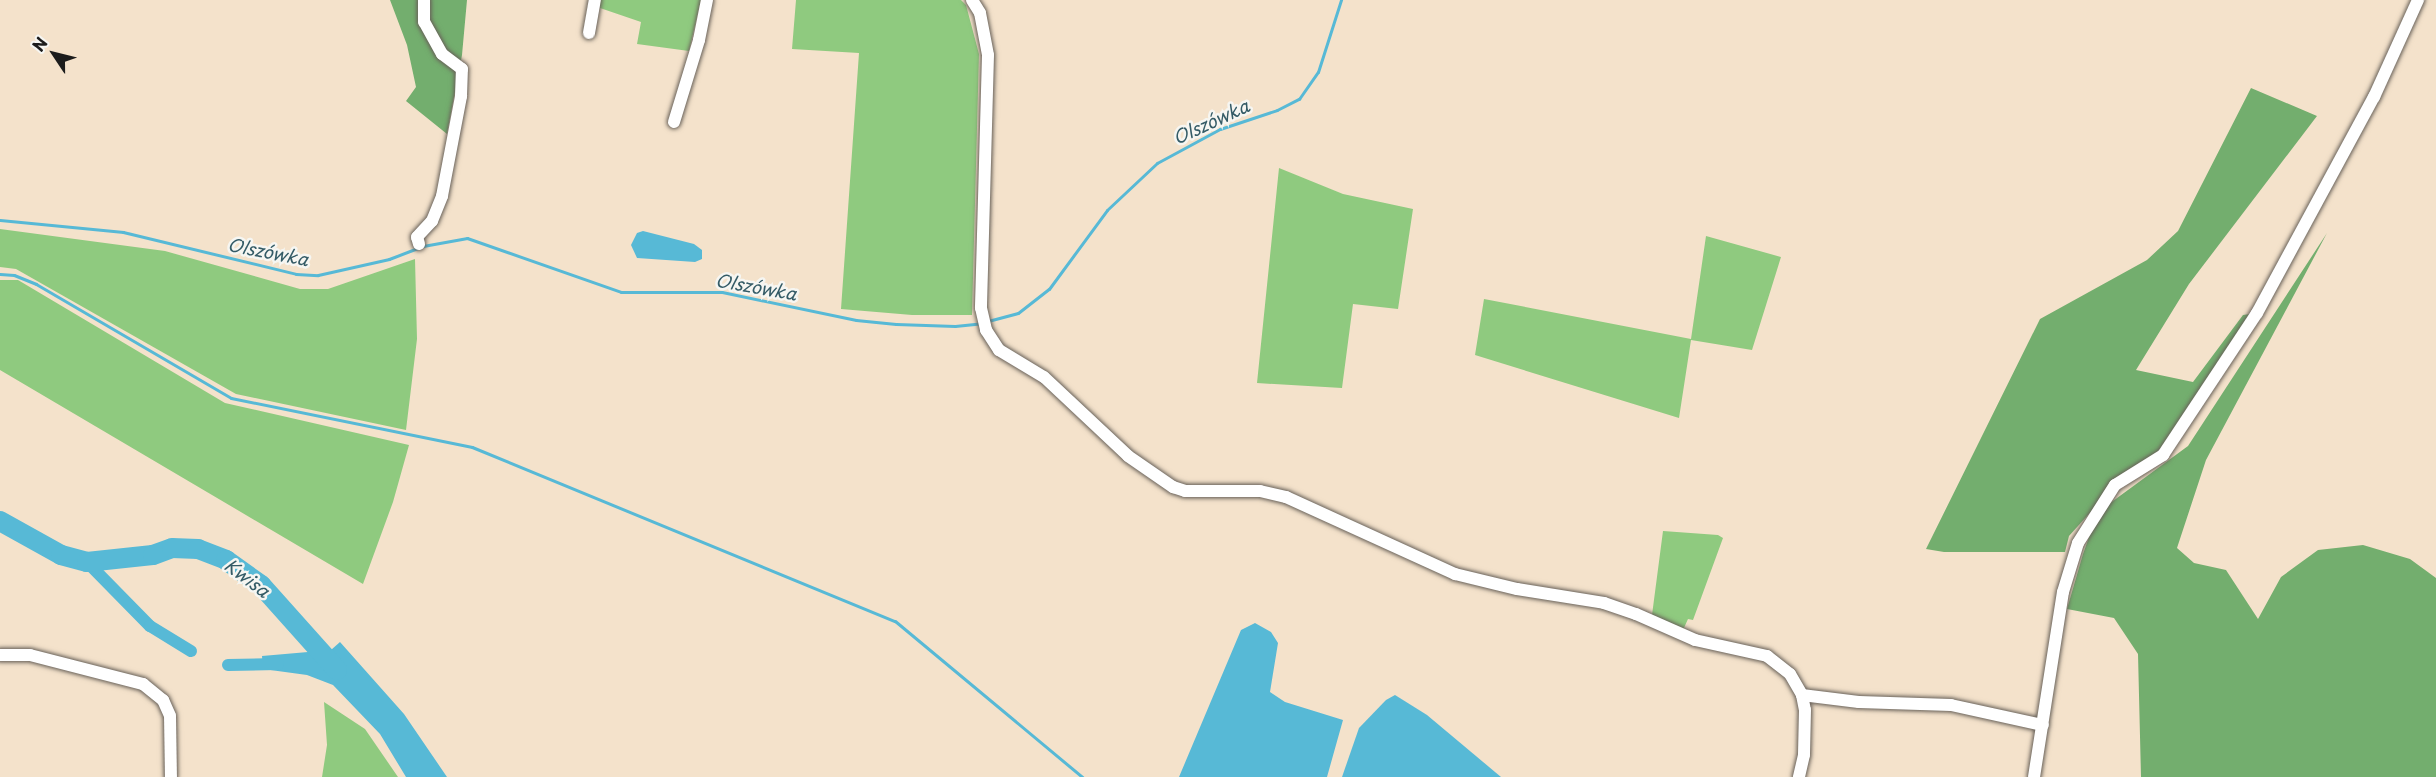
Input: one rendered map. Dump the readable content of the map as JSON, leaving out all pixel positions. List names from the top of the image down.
{
  "water": ["Olszówka", "Kwisa"],
  "north": "top left"
}
